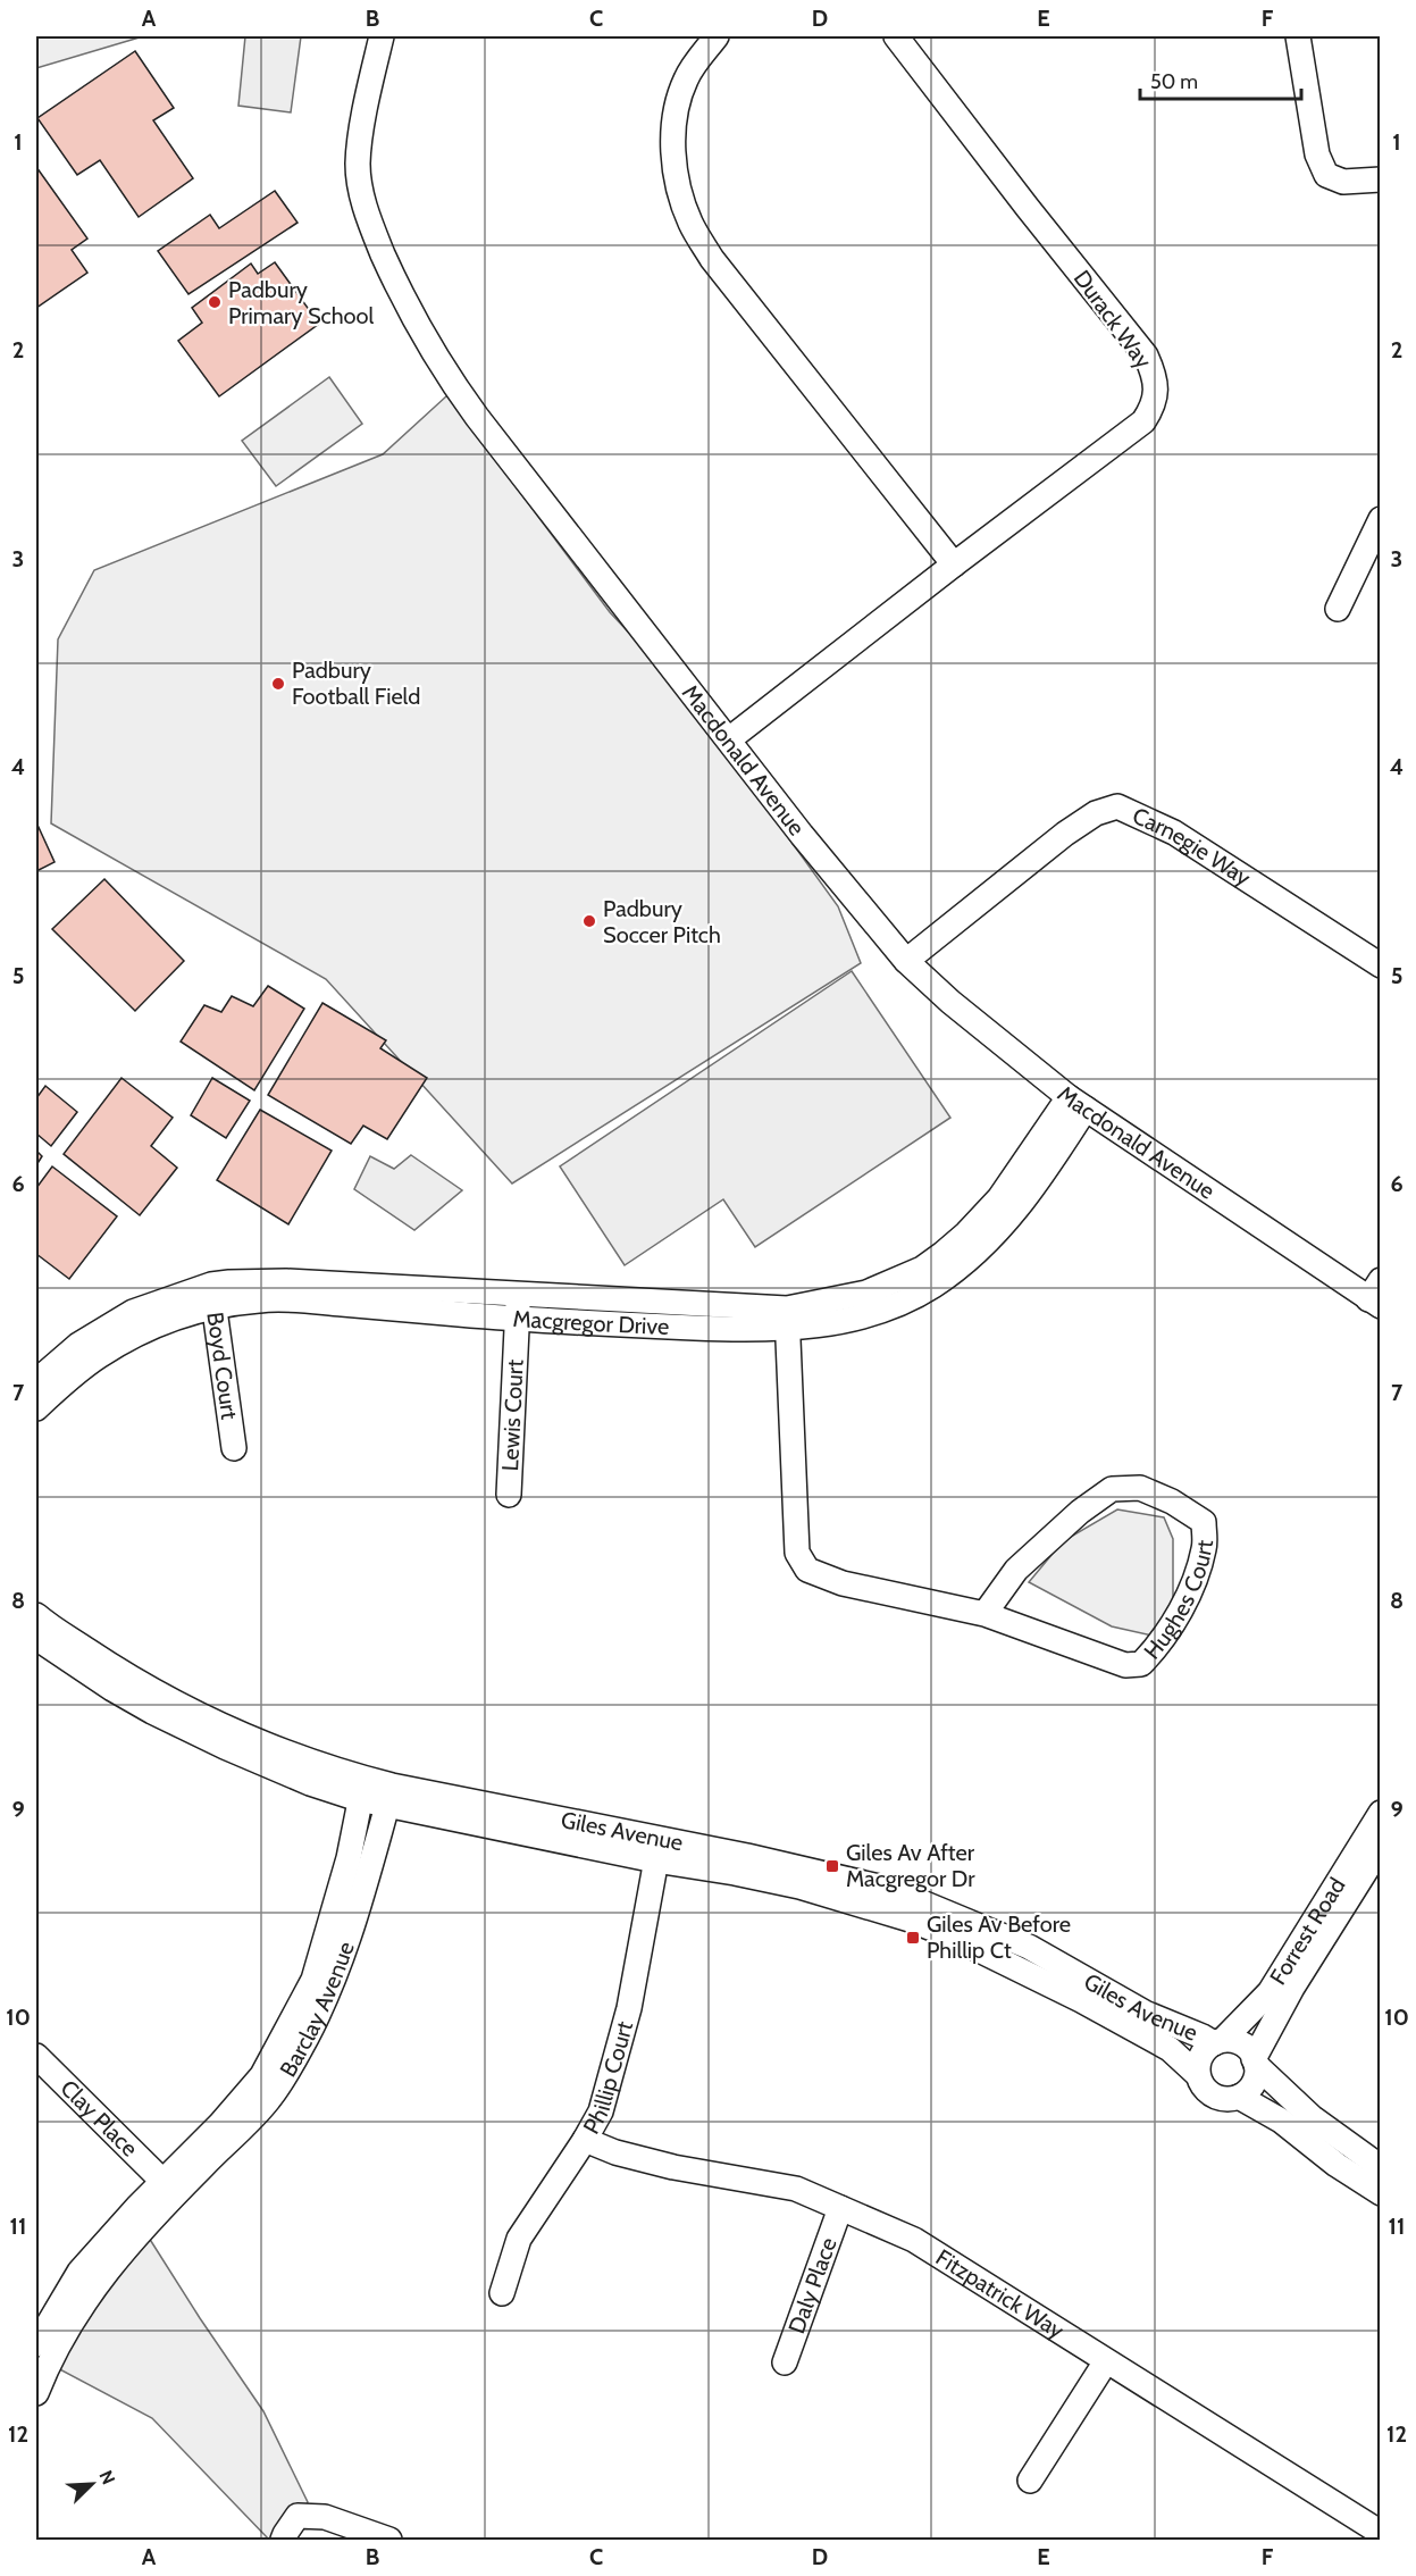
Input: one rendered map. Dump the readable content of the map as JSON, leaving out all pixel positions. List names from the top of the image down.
{
  "streets": {
    "street": [
      "Durack Way",
      "Macdonald Avenue",
      "Carnegie Way",
      "Macgregor Drive",
      "Boyd Court",
      "Lewis Court",
      "Hughes Court",
      "Giles Avenue",
      "Forrest Road",
      "Barclay Avenue",
      "Phillip Court",
      "Clay Place",
      "Daly Place",
      "Fitzpatrick Way"
    ]
  },
  "crossings": [
    ["Durack Way", "Macdonald Avenue"],
    ["Macdonald Avenue", "Carnegie Way"],
    ["Macdonald Avenue", "Macgregor Drive"],
    ["Macgregor Drive", "Boyd Court"],
    ["Macgregor Drive", "Lewis Court"],
    ["Macgregor Drive", "Hughes Court"],
    ["Giles Avenue", "Forrest Road"],
    ["Giles Avenue", "Barclay Avenue"],
    ["Giles Avenue", "Phillip Court"],
    ["Barclay Avenue", "Clay Place"],
    ["Phillip Court", "Fitzpatrick Way"],
    ["Daly Place", "Fitzpatrick Way"]
  ],
  "places": {
    "other": ["Padbury Primary School", "Padbury Football Field", "Padbury Soccer Pitch"],
    "transit": ["Giles Av After Macgregor Dr", "Giles Av Before Phillip Ct"]
  },
  "scale_bar": "50 m",
  "north": "top right",
  "grid": {
    "columns": [
      "A",
      "B",
      "C",
      "D",
      "E",
      "F"
    ],
    "rows": [
      "1",
      "2",
      "3",
      "4",
      "5",
      "6",
      "7",
      "8",
      "9",
      "10",
      "11",
      "12"
    ]
  }
}
